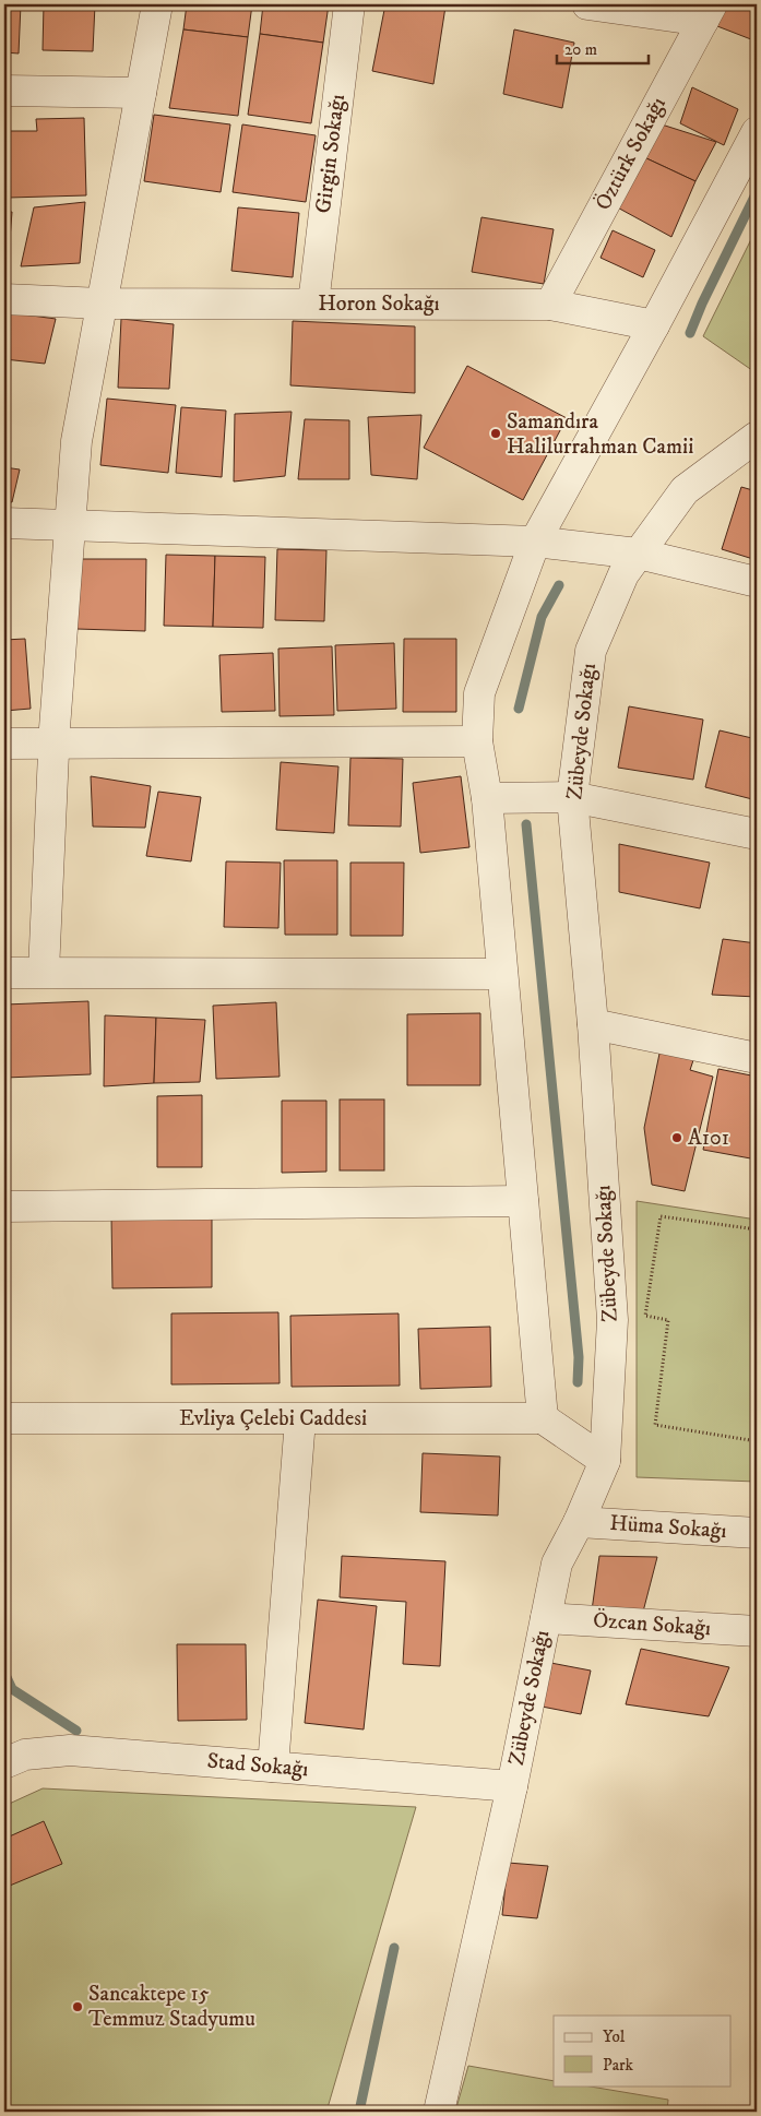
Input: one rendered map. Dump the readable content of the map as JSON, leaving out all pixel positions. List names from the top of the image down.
{
  "streets": {
    "street": [
      "Girgin Sokağı",
      "Öztürk Sokağı",
      "Horon Sokağı",
      "Zübeyde Sokağı",
      "Evliya Çelebi Caddesi",
      "Hüma Sokağı",
      "Özcan Sokağı",
      "Stad Sokağı"
    ]
  },
  "crossings": [
    ["Girgin Sokağı", "Horon Sokağı"],
    ["Öztürk Sokağı", "Horon Sokağı"],
    ["Zübeyde Sokağı", "Hüma Sokağı"],
    ["Zübeyde Sokağı", "Özcan Sokağı"],
    ["Zübeyde Sokağı", "Stad Sokağı"]
  ],
  "places": ["Samandıra Halilurrahman Camii", "A101", "Sancaktepe 15 Temmuz Stadyumu"],
  "legend": ["Yol", "Park"],
  "scale_bar": "20 m"
}
